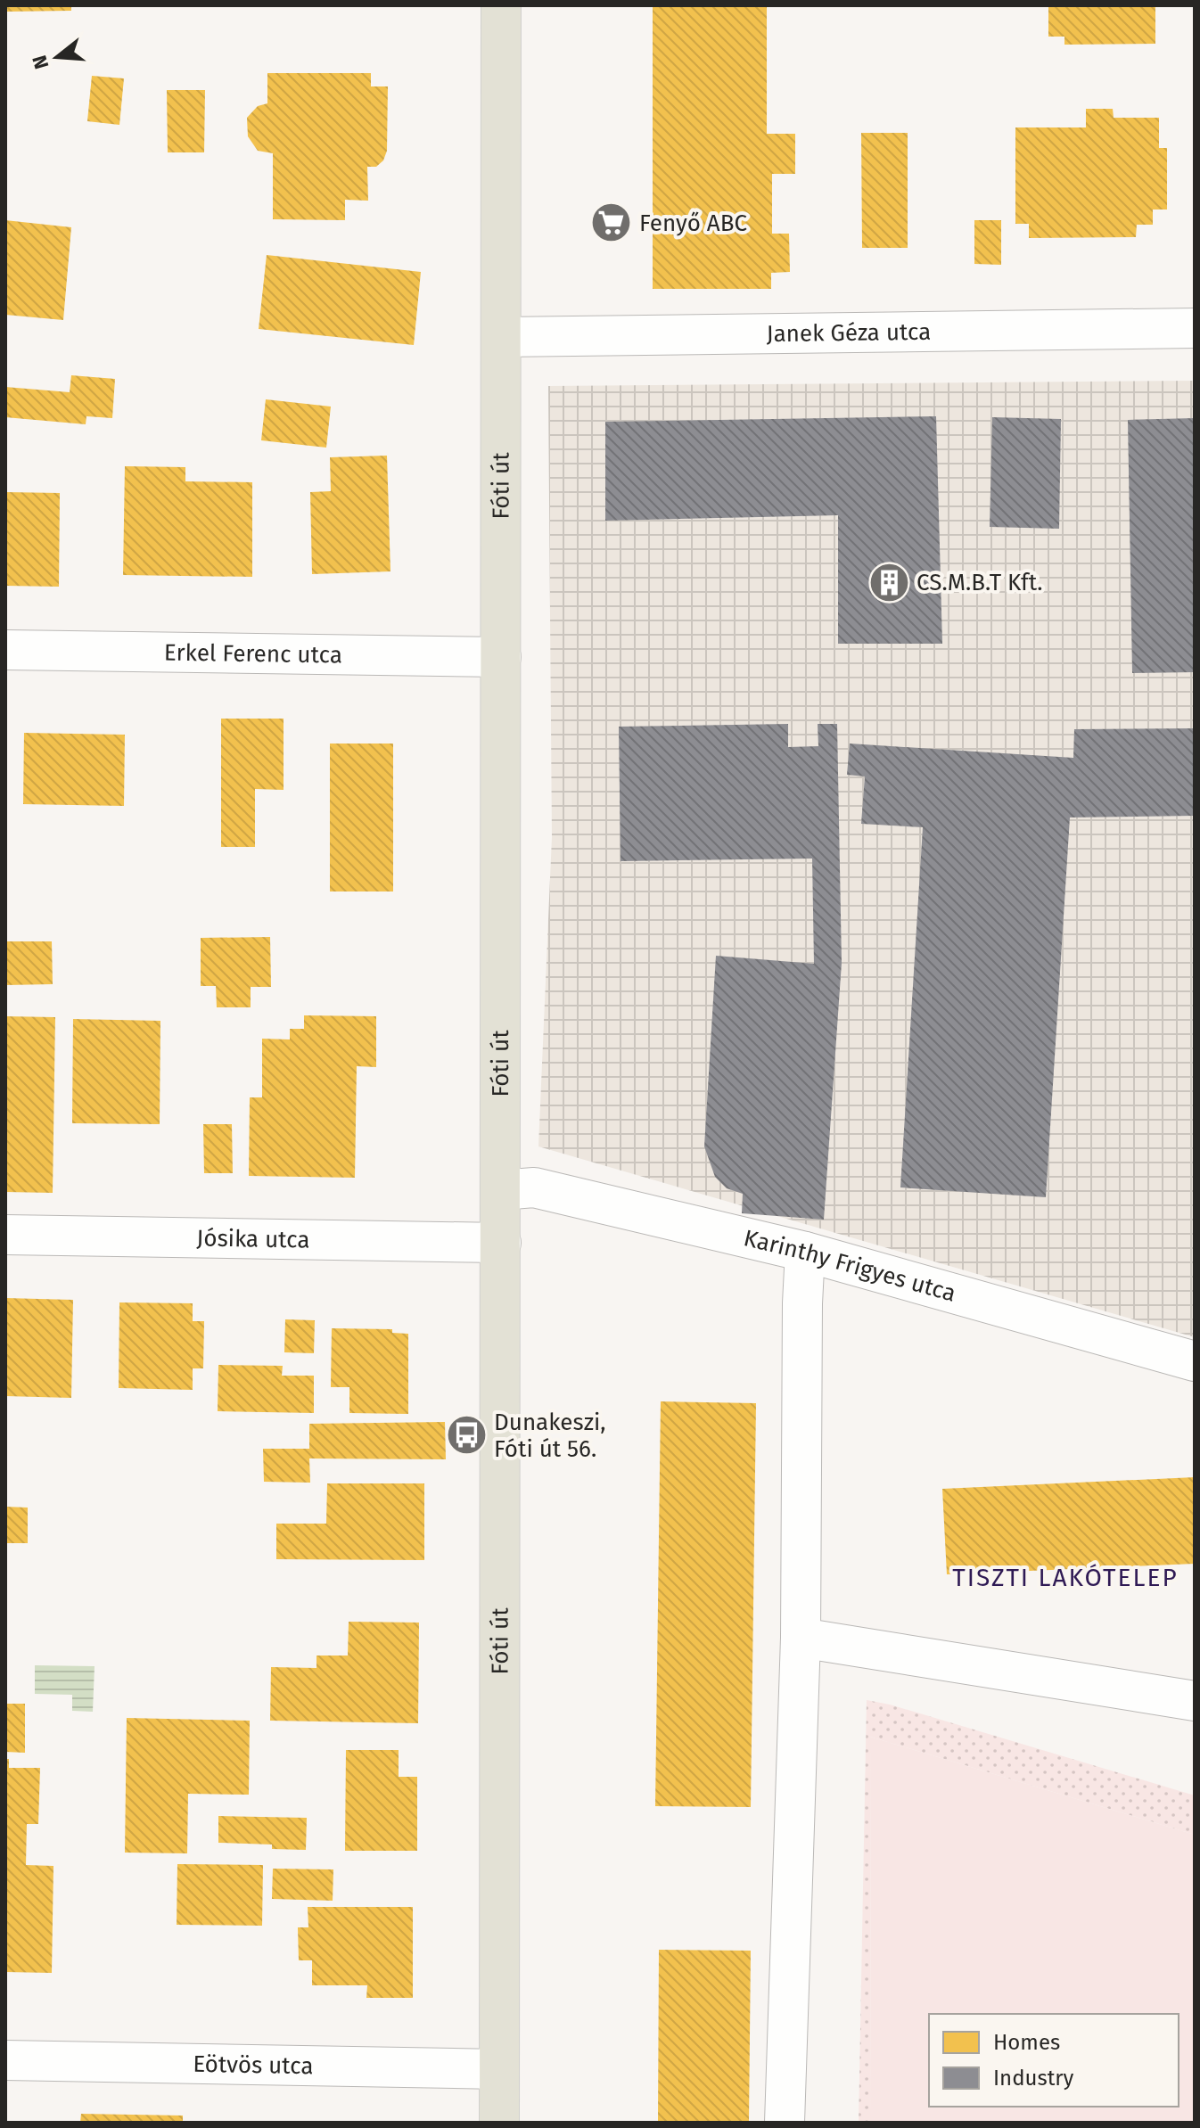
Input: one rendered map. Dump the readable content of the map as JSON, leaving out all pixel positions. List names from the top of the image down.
{
  "streets": {
    "main road": ["Fóti út"],
    "street": [
      "Janek Géza utca",
      "Erkel Ferenc utca",
      "Jósika utca",
      "Karinthy Frigyes utca",
      "Eötvös utca"
    ]
  },
  "crossings": [
    ["Janek Géza utca", "Fóti út"],
    ["Fóti út", "Erkel Ferenc utca"],
    ["Fóti út", "Jósika utca"],
    ["Fóti út", "Karinthy Frigyes utca"],
    ["Fóti út", "Eötvös utca"]
  ],
  "districts": ["TISZTI LAKÓTELEP"],
  "places": {
    "supermarket": ["Fenyő ABC"],
    "building": ["CS.M.B.T Kft."],
    "bus stop": ["Dunakeszi, Fóti út 56."]
  },
  "legend": ["Homes", "Industry"],
  "north": "left"
}
